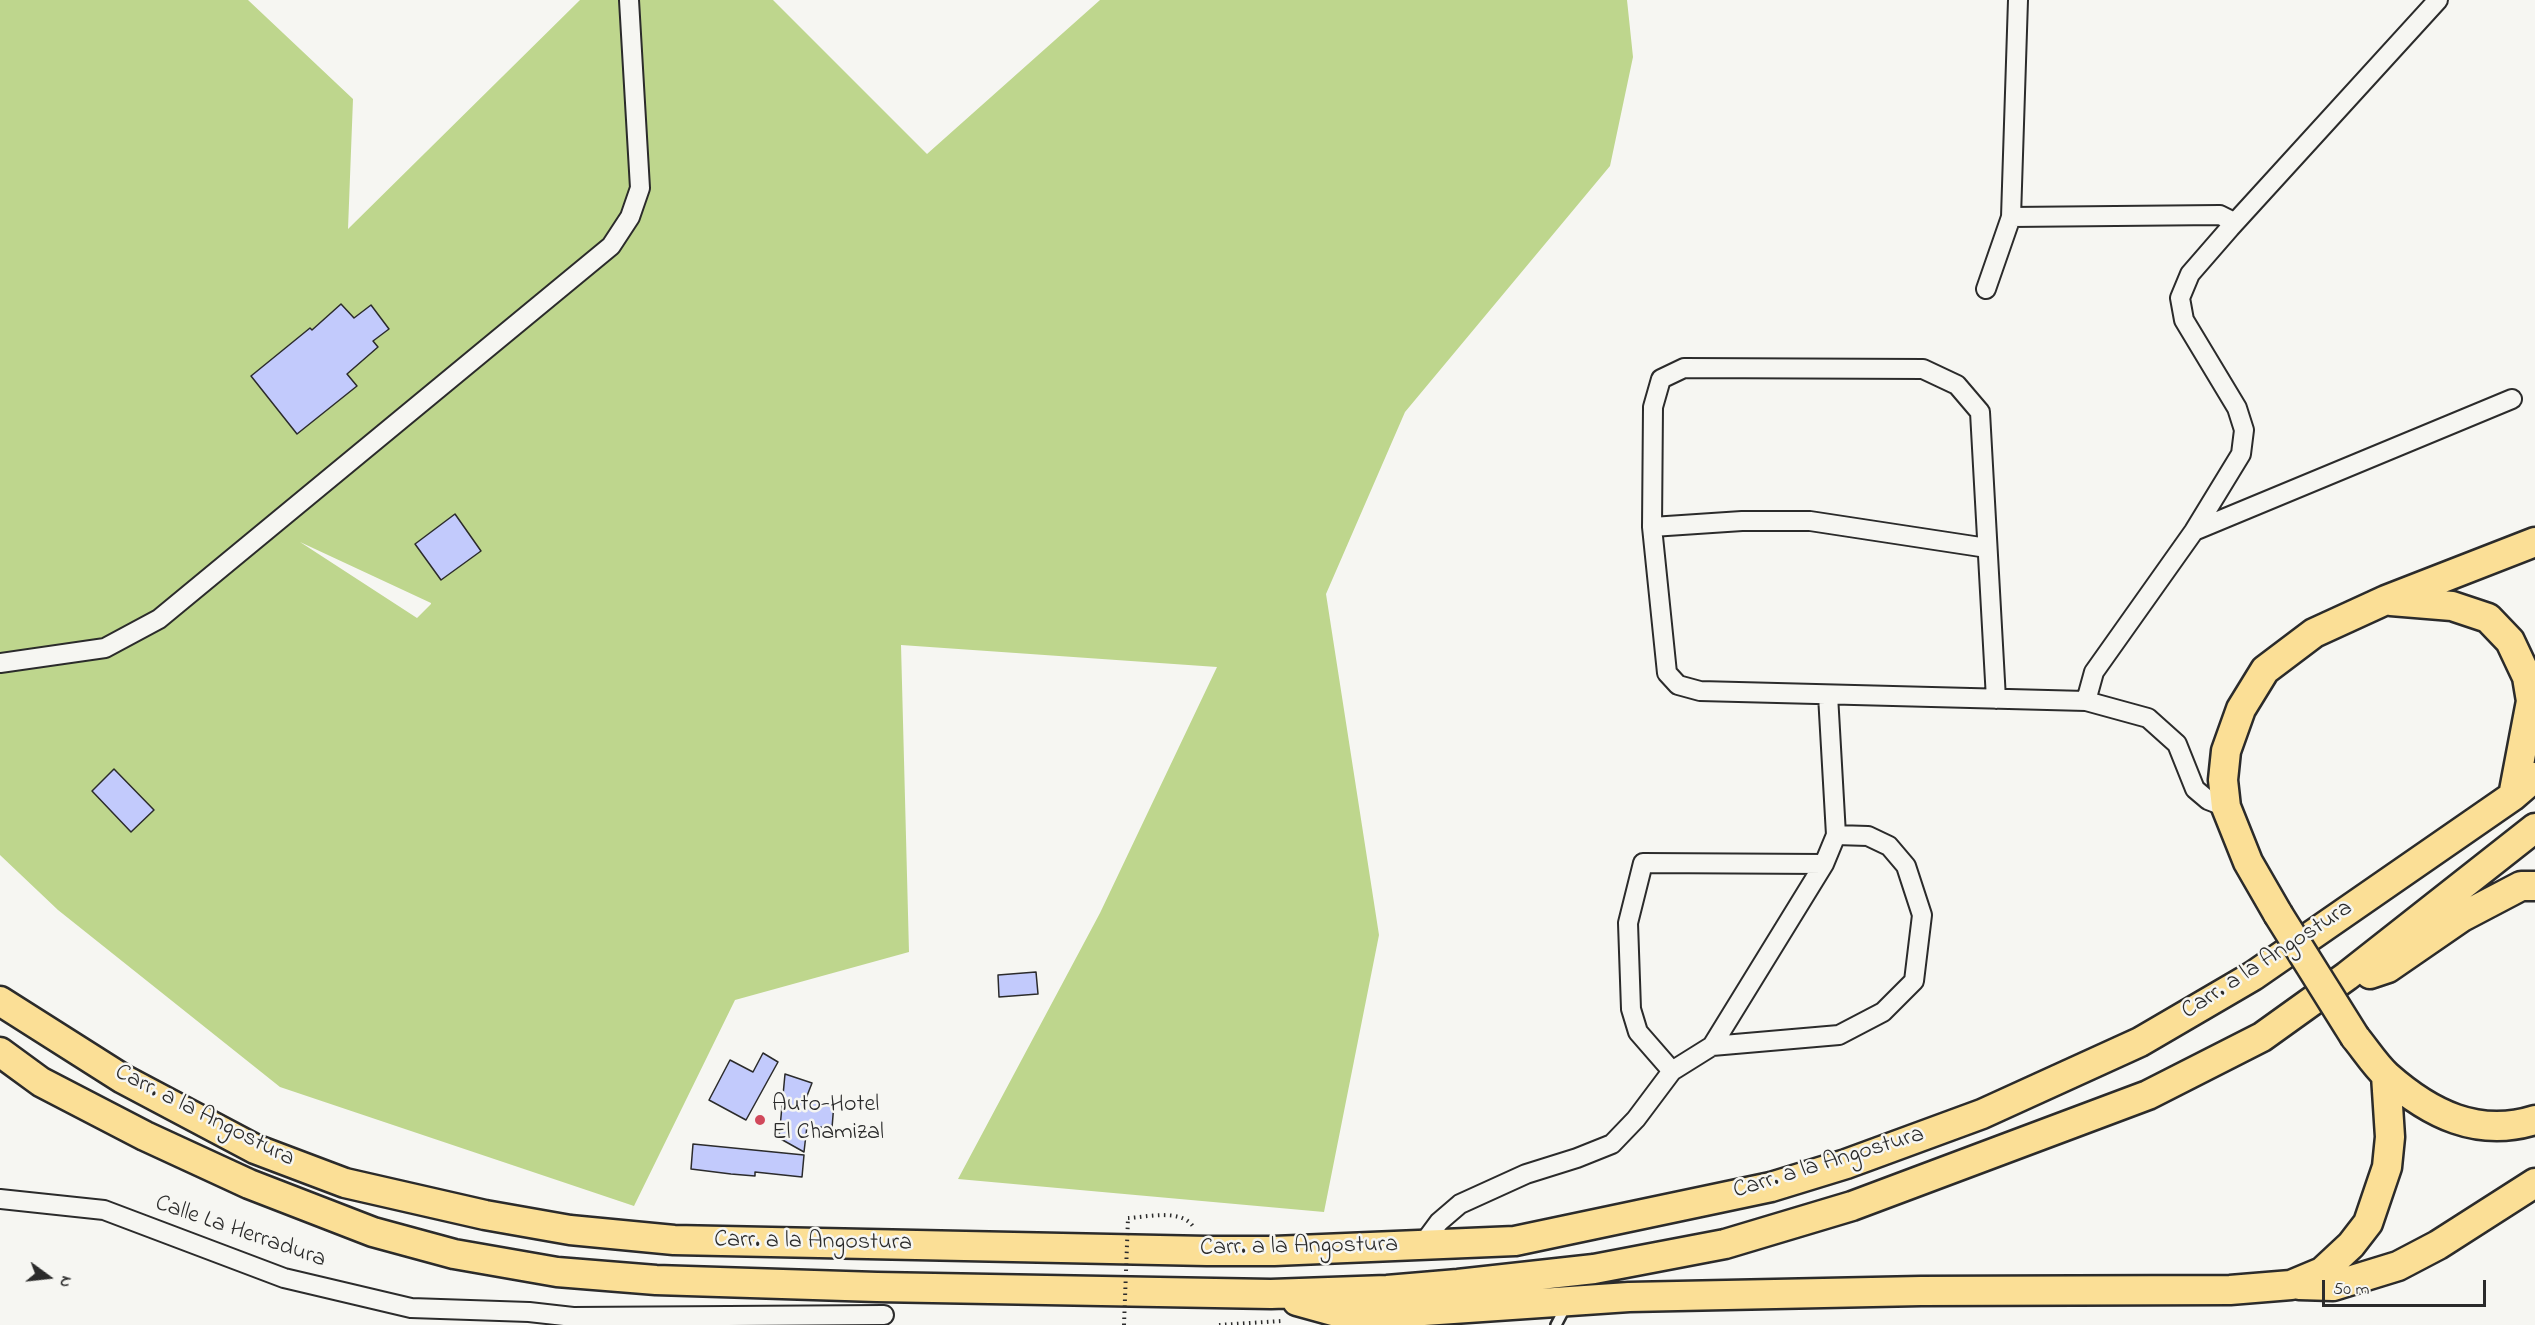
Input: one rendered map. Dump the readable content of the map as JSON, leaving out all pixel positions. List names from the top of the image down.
{
  "streets": {
    "main road": ["Carr. a la Angostura"],
    "street": ["Calle La Herradura"]
  },
  "places": ["Auto-Hotel El Chamizal"],
  "scale_bar": "50 m",
  "north": "right"
}
